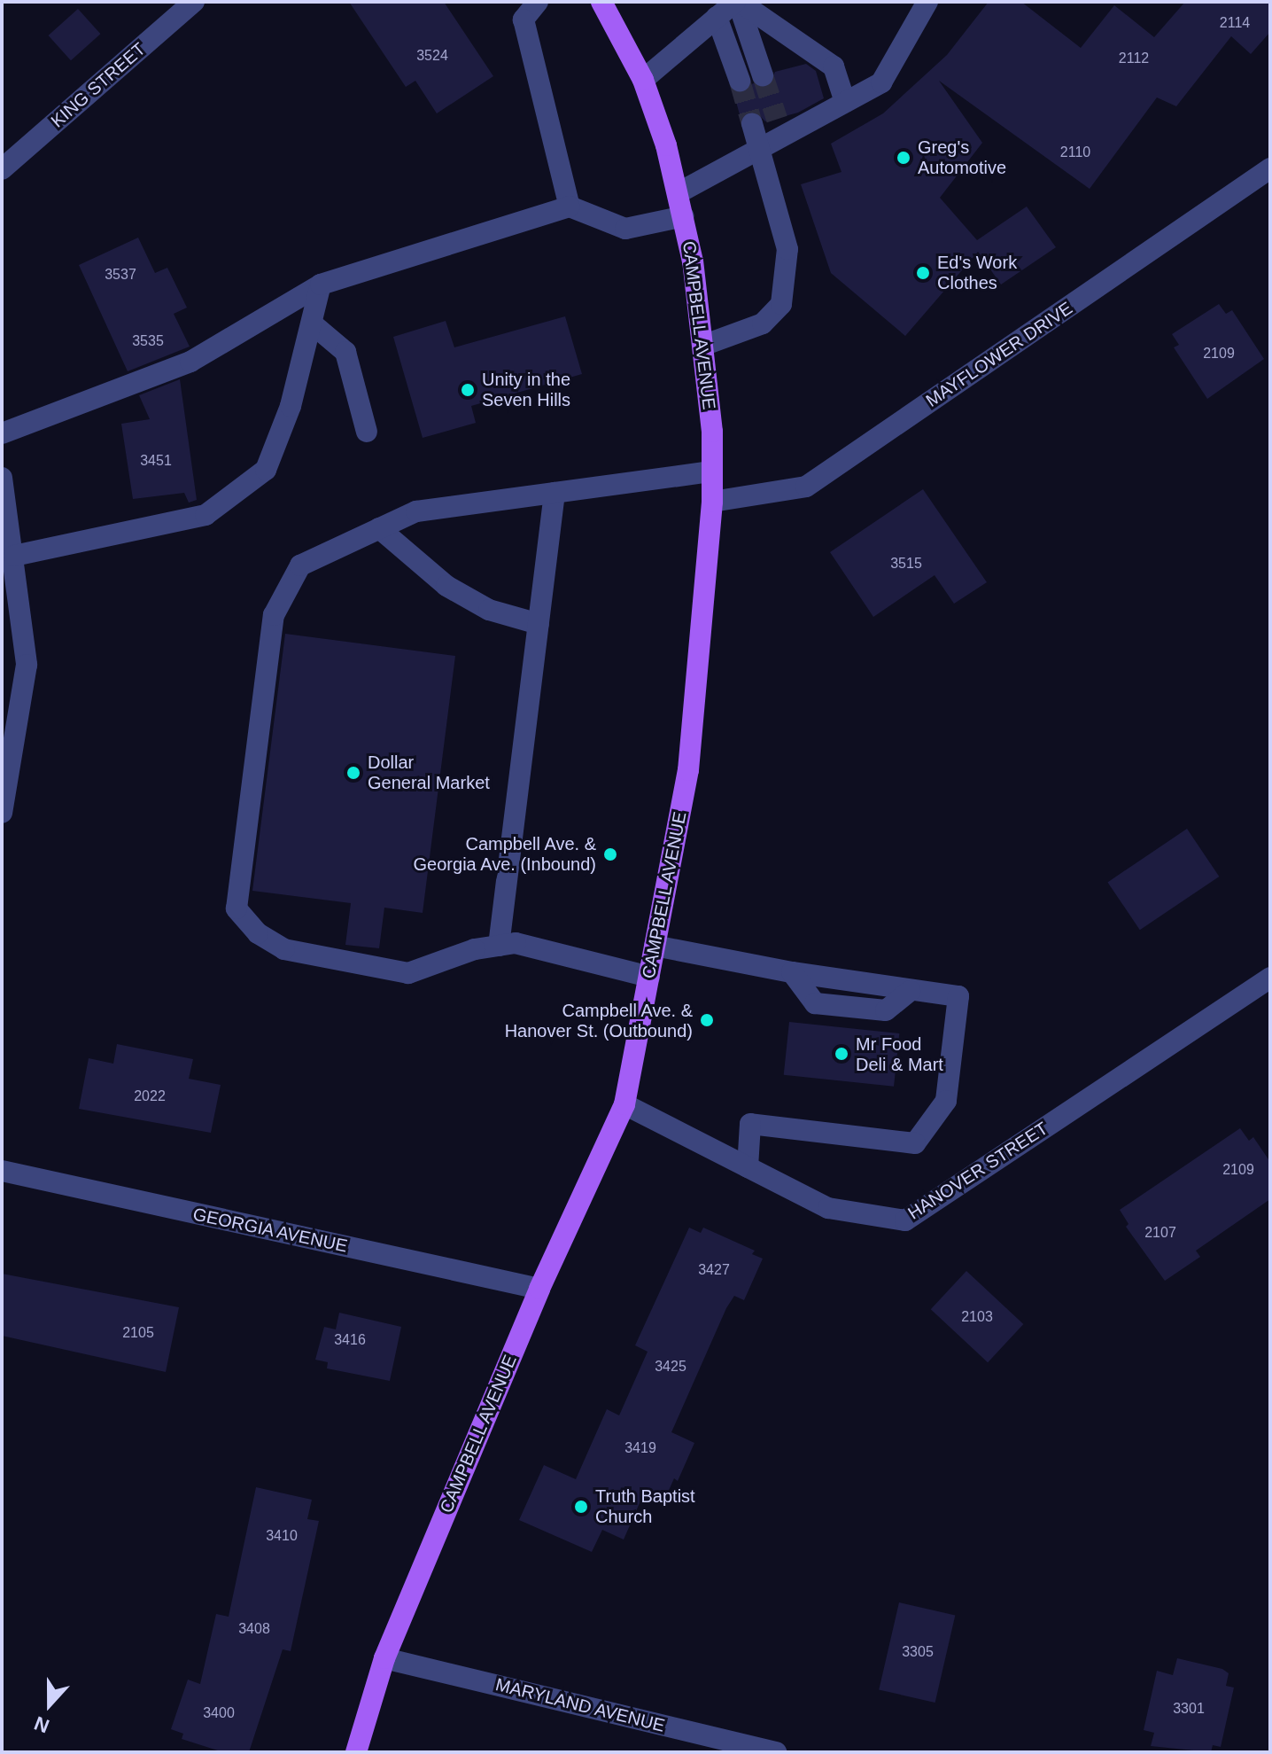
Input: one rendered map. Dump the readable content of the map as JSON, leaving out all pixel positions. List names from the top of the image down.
{
  "streets": {
    "main road": ["CAMPBELL AVENUE"],
    "street": [
      "KING STREET",
      "MAYFLOWER DRIVE",
      "HANOVER STREET",
      "GEORGIA AVENUE",
      "MARYLAND AVENUE"
    ]
  },
  "crossings": [
    ["CAMPBELL AVENUE", "MAYFLOWER DRIVE"],
    ["CAMPBELL AVENUE", "HANOVER STREET"],
    ["CAMPBELL AVENUE", "GEORGIA AVENUE"],
    ["CAMPBELL AVENUE", "MARYLAND AVENUE"]
  ],
  "places": [
    "Greg's Automotive",
    "Ed's Work Clothes",
    "Unity in the Seven Hills",
    "Dollar General Market",
    "Campbell Ave. & Georgia Ave. (Inbound)",
    "Campbell Ave. & Hanover St. (Outbound)",
    "Mr Food Deli & Mart",
    "Truth Baptist Church"
  ],
  "house_numbers": [
    "2114",
    "3524",
    "2112",
    "2110",
    "3537",
    "3535",
    "2109",
    "3451",
    "3515",
    "2022",
    "2109",
    "2107",
    "3427",
    "2103",
    "2105",
    "3416",
    "3425",
    "3419",
    "3410",
    "3408",
    "3305",
    "3301",
    "3400"
  ],
  "north": "bottom"
}
